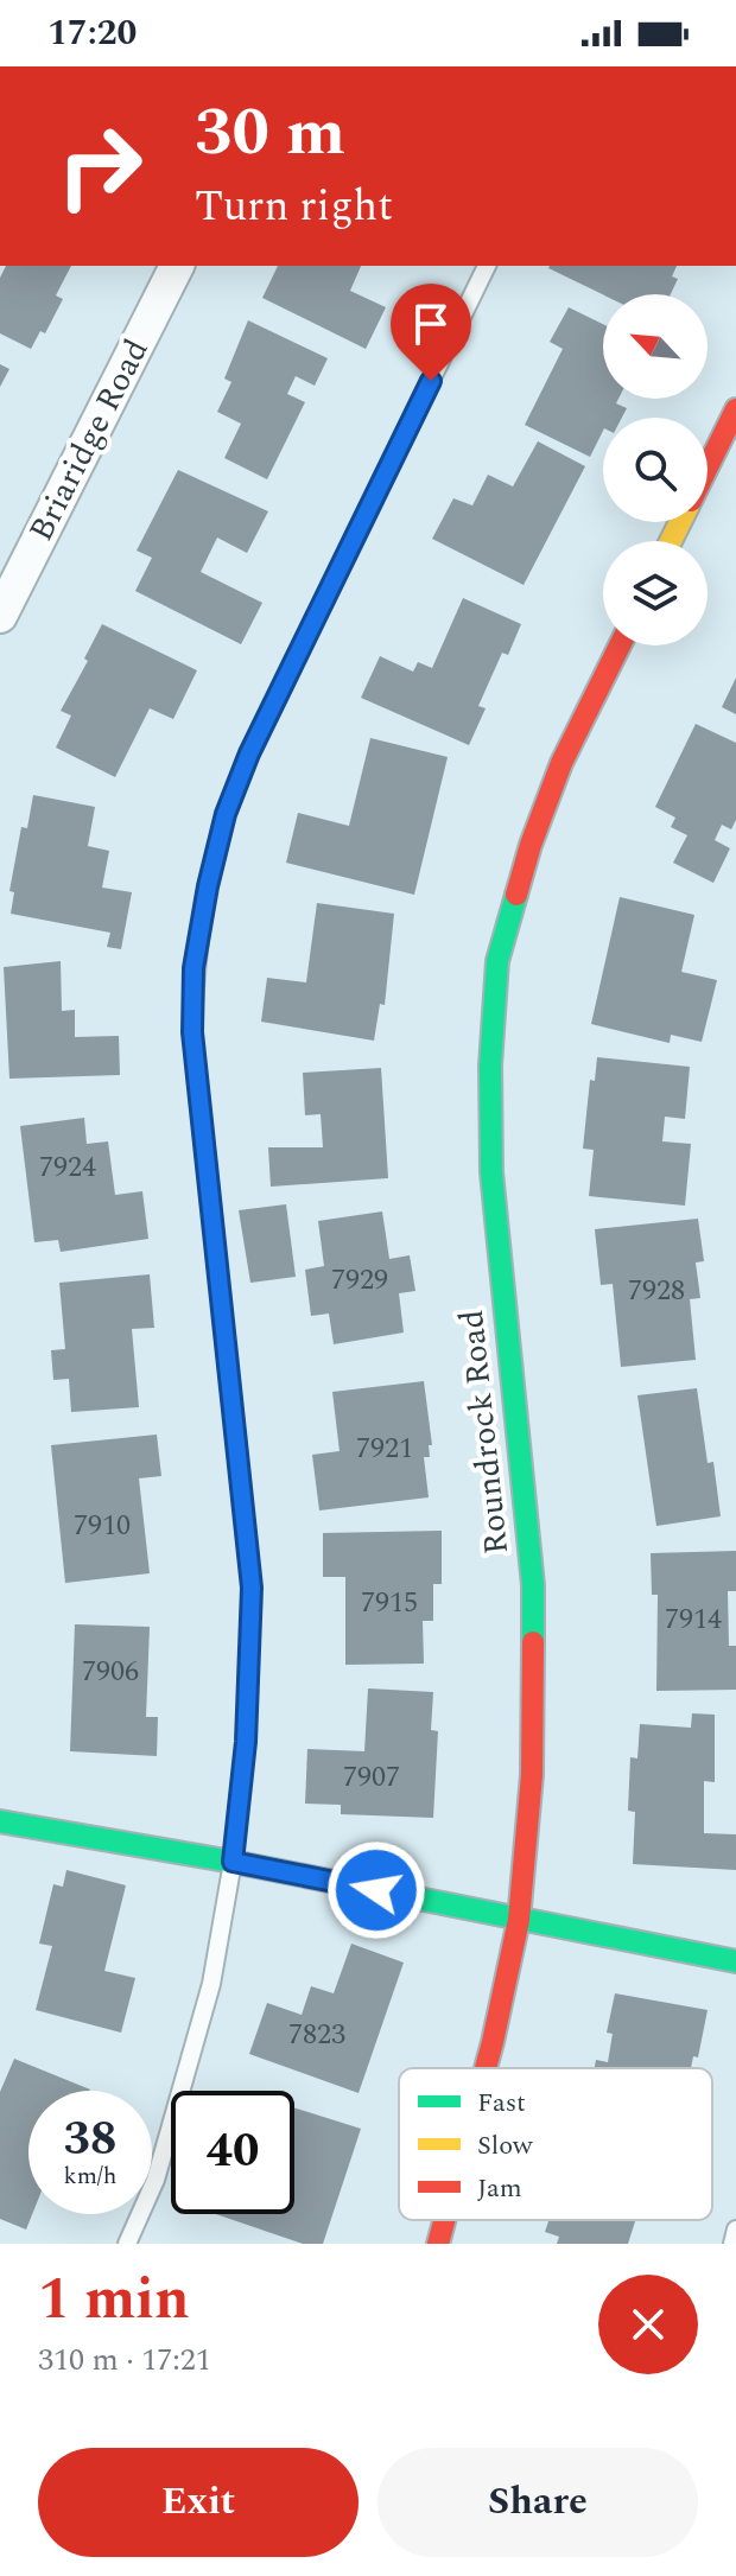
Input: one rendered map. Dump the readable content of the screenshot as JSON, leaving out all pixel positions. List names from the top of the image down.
{
  "streets": {
    "street": ["Briaridge Road", "Roundrock Road"]
  },
  "house_numbers": [
    "7924",
    "7929",
    "7928",
    "7921",
    "7910",
    "7915",
    "7914",
    "7906",
    "7907",
    "7823"
  ],
  "legend": ["Fast", "Slow", "Jam"],
  "north": "top left",
  "page": {
    "status": "17:20",
    "turn": ["30 m", "Turn right"],
    "speed": "38 km/h",
    "limit": "40",
    "heading": ["1 min", "310 m · 17:21"],
    "buttons": ["Exit", "Share"]
  }
}
